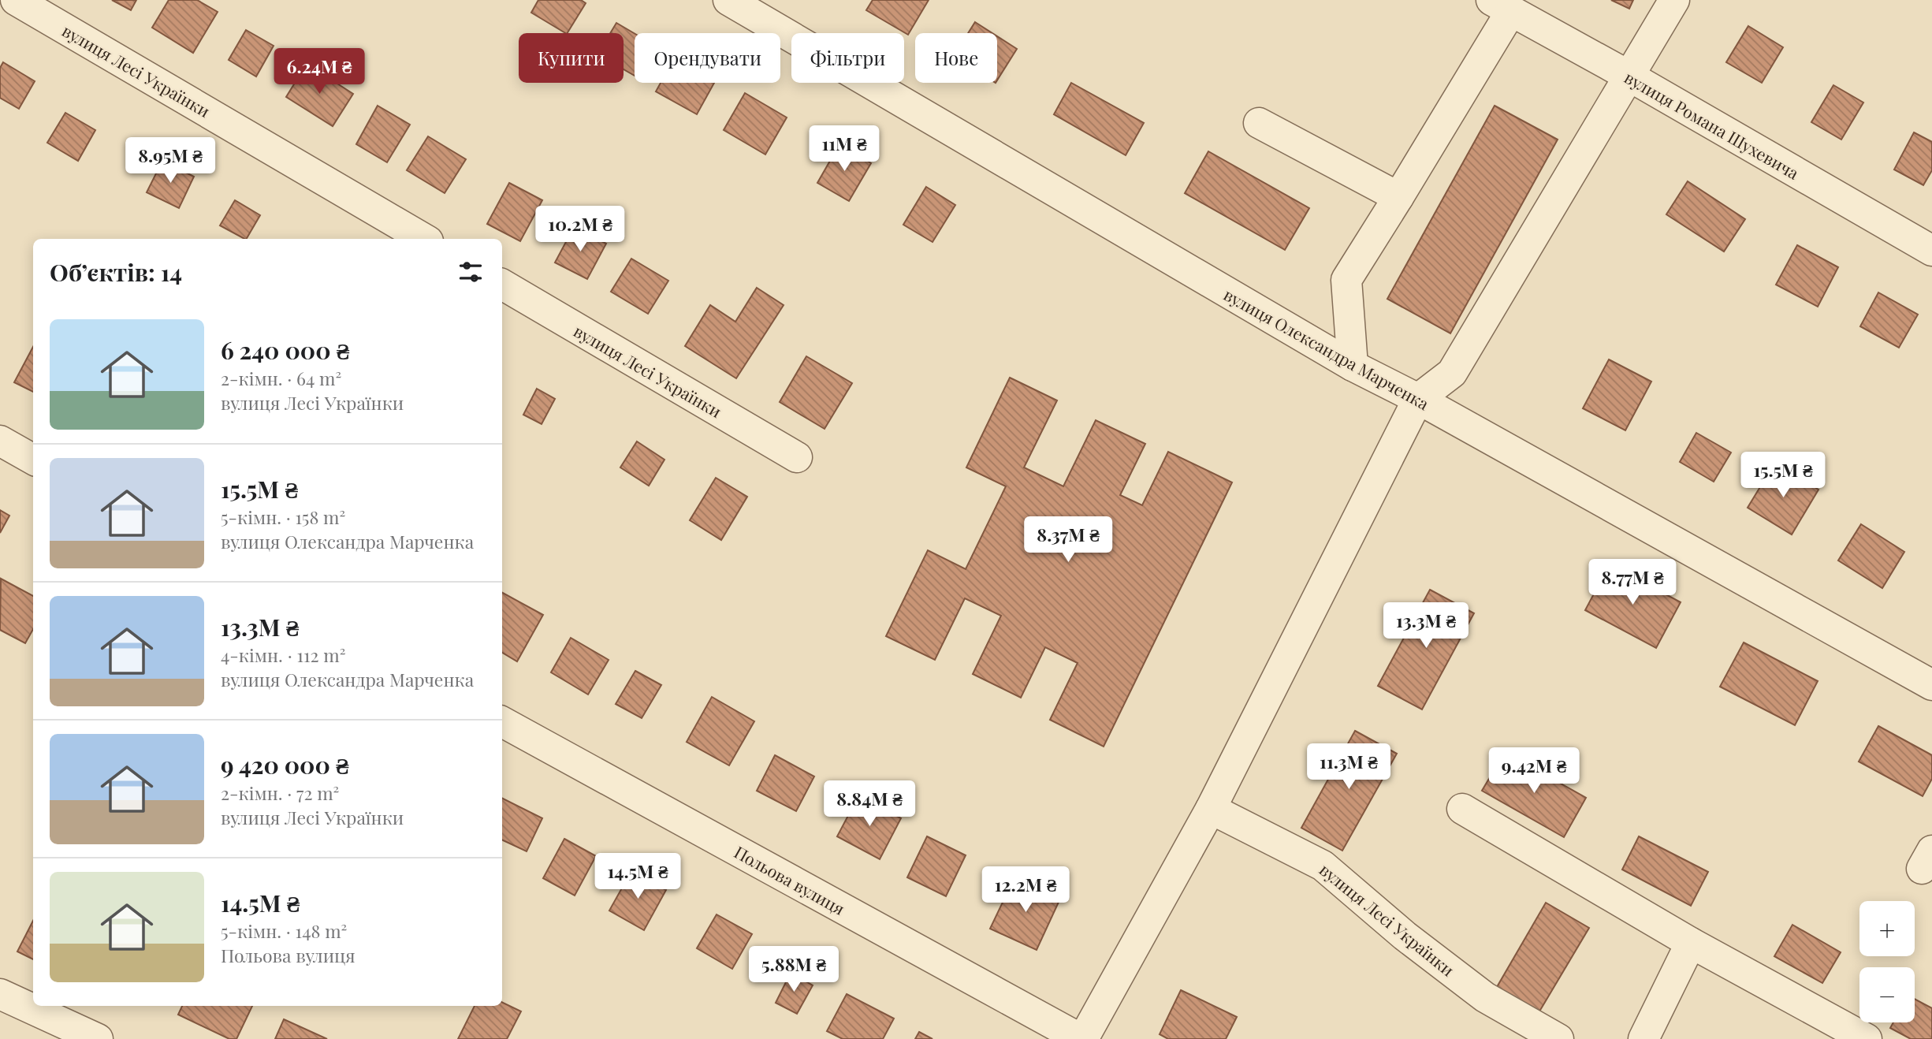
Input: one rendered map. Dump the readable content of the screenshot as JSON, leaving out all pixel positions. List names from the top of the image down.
{
  "streets": {
    "street": [
      "вулиця Лесі Українки",
      "вулиця Романа Шухевича",
      "вулиця Олександра Марченка",
      "Польова вулиця"
    ]
  },
  "page": {
    "chip": [
      "Купити",
      "Орендувати",
      "Фільтри",
      "Нове"
    ],
    "price": [
      "6.24M ₴",
      "11M ₴",
      "8.95M ₴",
      "10.2M ₴",
      "15.5M ₴",
      "8.37M ₴",
      "8.77M ₴",
      "13.3M ₴",
      "11.3M ₴",
      "9.42M ₴",
      "8.84M ₴",
      "14.5M ₴",
      "12.2M ₴",
      "5.88M ₴"
    ],
    "heading": "Об’єктів: 14",
    "list": [
      {
        "name": "6 240 000 ₴",
        "note": "2-кімн. · 64 m² · вулиця Лесі Українки"
      },
      {
        "name": "15.5M ₴",
        "note": "5-кімн. · 158 m² · вулиця Олександра Марченка"
      },
      {
        "name": "13.3M ₴",
        "note": "4-кімн. · 112 m² · вулиця Олександра Марченка"
      },
      {
        "name": "9 420 000 ₴",
        "note": "2-кімн. · 72 m² · вулиця Лесі Українки"
      },
      {
        "name": "14.5M ₴",
        "note": "5-кімн. · 148 m² · Польова вулиця"
      }
    ],
    "map_buttons": ["+", "−"]
  }
}
